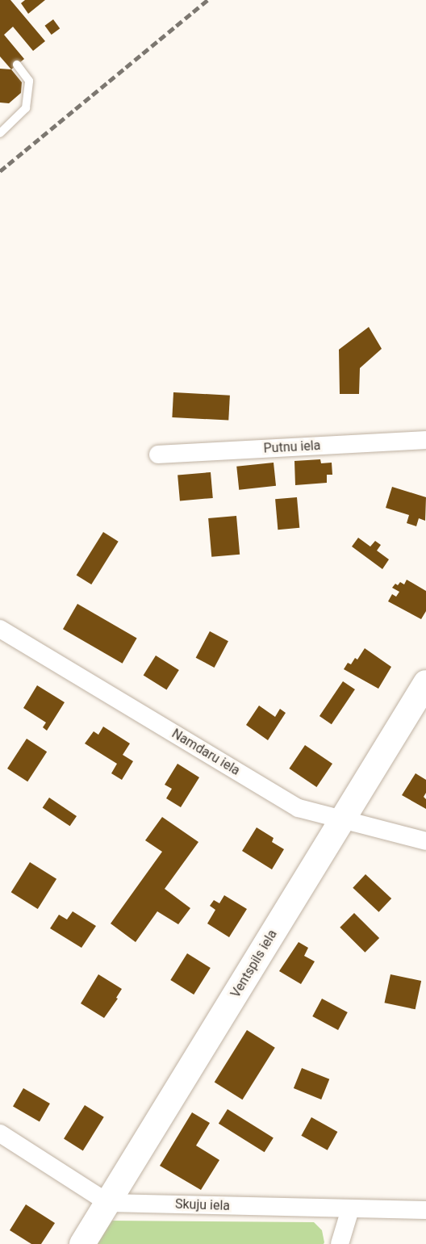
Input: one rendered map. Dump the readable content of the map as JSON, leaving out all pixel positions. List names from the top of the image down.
{
  "streets": {
    "street": [
      "Putnu iela",
      "Namdaru iela",
      "Ventspils iela",
      "Skuju iela"
    ]
  },
  "crossings": [
    ["Namdaru iela", "Ventspils iela"],
    ["Ventspils iela", "Skuju iela"]
  ]
}
